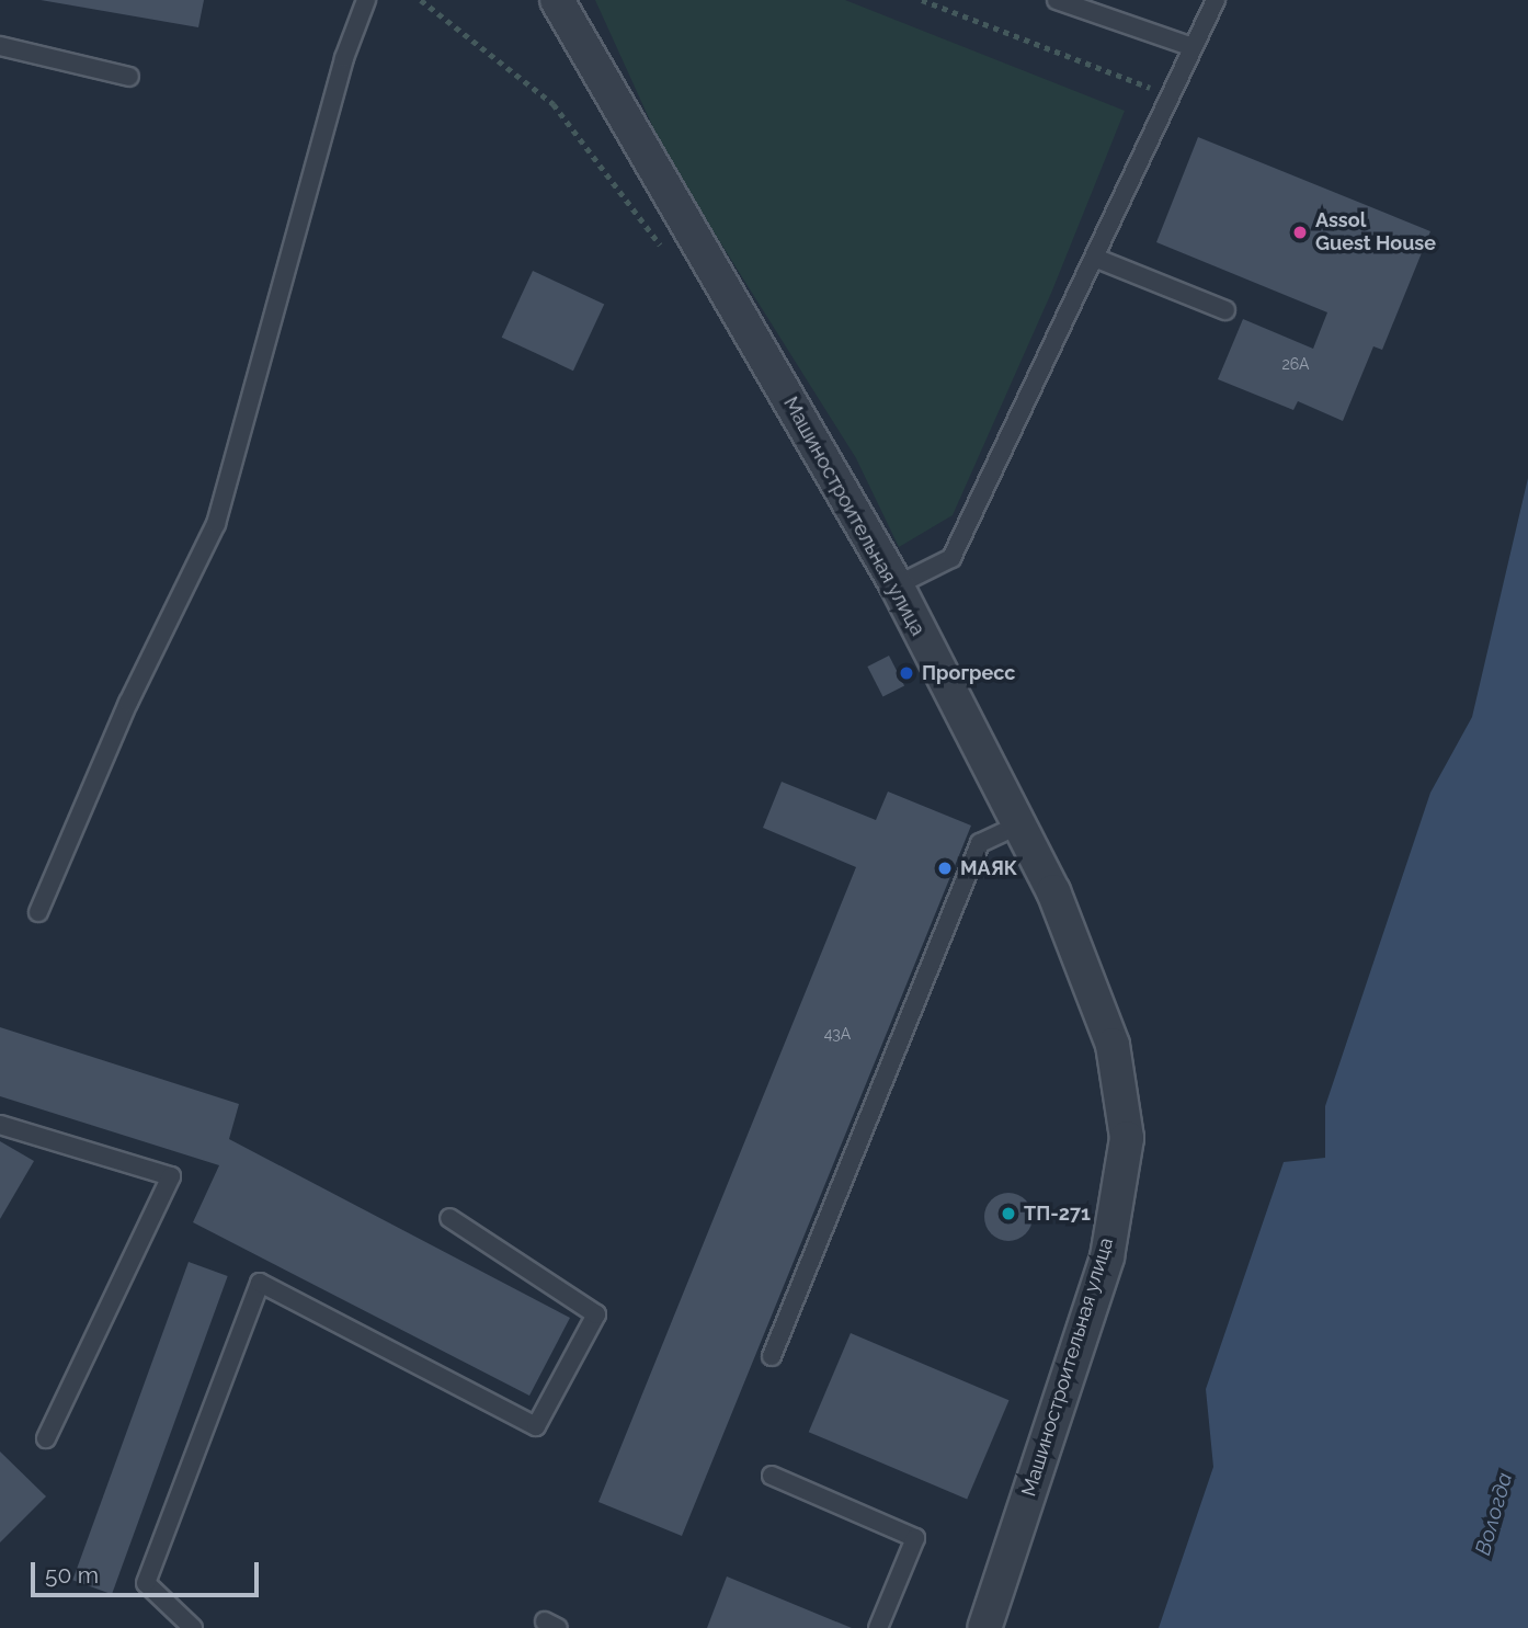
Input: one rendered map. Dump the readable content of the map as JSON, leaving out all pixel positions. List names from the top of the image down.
{
  "streets": {
    "street": ["Машиностроительная улица"]
  },
  "water": ["Вологда"],
  "places": [
    "Assol Guest House",
    "Прогресс",
    "МАЯК",
    "ТП-271"
  ],
  "house_numbers": ["26А", "43А"],
  "scale_bar": "50 m"
}
